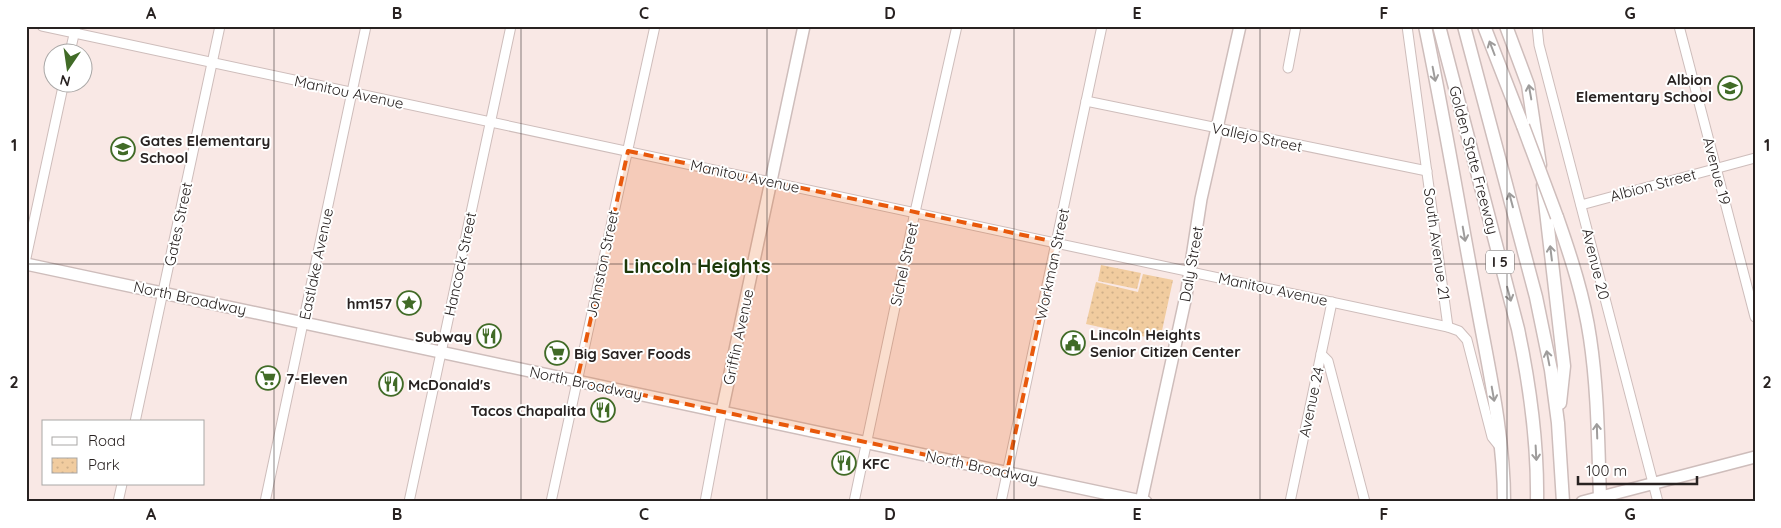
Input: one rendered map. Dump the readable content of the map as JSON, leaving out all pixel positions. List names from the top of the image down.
{
  "streets": {
    "highway": ["Golden State Freeway", "I 5"],
    "main road": ["Daly Street", "North Broadway", "Griffin Avenue"],
    "street": [
      "Manitou Avenue",
      "Vallejo Street",
      "Avenue 19",
      "Albion Street",
      "Gates Street",
      "South Avenue 21",
      "Eastlake Avenue",
      "Hancock Street",
      "Johnston Street",
      "Sichel Street",
      "Workman Street",
      "Avenue 20",
      "Avenue 24"
    ]
  },
  "crossings": [
    ["Manitou Avenue", "Gates Street"],
    ["Manitou Avenue", "South Avenue 21"],
    ["Manitou Avenue", "Eastlake Avenue"],
    ["Manitou Avenue", "Hancock Street"],
    ["Manitou Avenue", "Johnston Street"],
    ["Manitou Avenue", "Sichel Street"],
    ["Manitou Avenue", "Workman Street"],
    ["Manitou Avenue", "Daly Street"],
    ["Manitou Avenue", "Griffin Avenue"],
    ["Manitou Avenue", "Avenue 24"],
    ["Vallejo Street", "South Avenue 21"],
    ["Vallejo Street", "Workman Street"],
    ["Vallejo Street", "Daly Street"],
    ["Avenue 19", "Albion Street"],
    ["Albion Street", "Avenue 20"],
    ["Gates Street", "North Broadway"],
    ["Eastlake Avenue", "North Broadway"],
    ["Hancock Street", "North Broadway"],
    ["Johnston Street", "North Broadway"],
    ["Sichel Street", "North Broadway"],
    ["Workman Street", "North Broadway"],
    ["Daly Street", "North Broadway"],
    ["North Broadway", "Griffin Avenue"]
  ],
  "districts": ["Lincoln Heights"],
  "places": {
    "school or university": ["Albion Elementary School", "Gates Elementary School"],
    "place": ["hm157"],
    "restaurant": [
      "Subway",
      "McDonald's",
      "Tacos Chapalita",
      "KFC"
    ],
    "public building": ["Lincoln Heights Senior Citizen Center"],
    "supermarket": ["Big Saver Foods", "7-Eleven"]
  },
  "legend": ["Road", "Park"],
  "scale_bar": "100 m",
  "north": "bottom",
  "grid": {
    "columns": [
      "A",
      "B",
      "C",
      "D",
      "E",
      "F",
      "G"
    ],
    "rows": ["1", "2"]
  }
}
